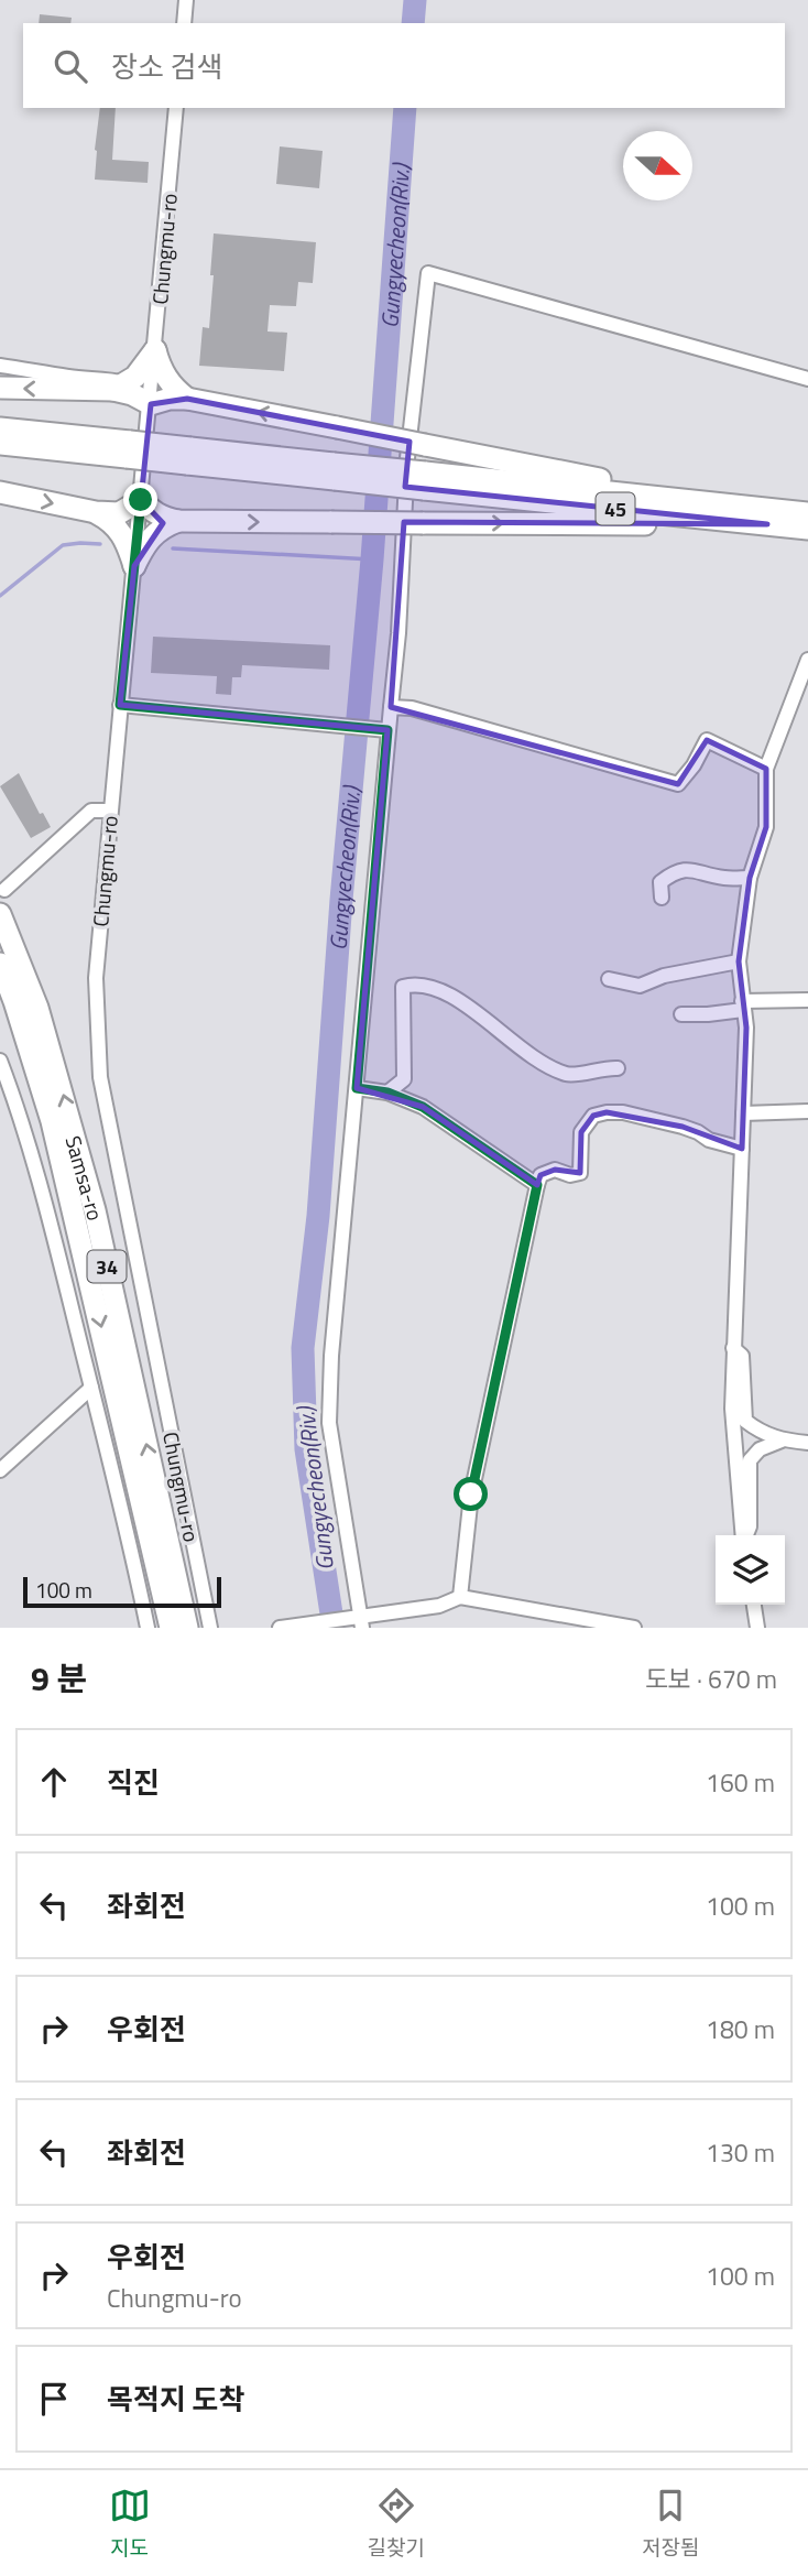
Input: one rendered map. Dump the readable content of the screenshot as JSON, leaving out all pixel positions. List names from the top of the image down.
{
  "streets": {
    "highway": ["45", "Samsa-ro", "34"],
    "street": ["Chungmu-ro"]
  },
  "water": ["Gungyecheon(Riv.)"],
  "scale_bar": "100 m",
  "north": "right",
  "page": {
    "search": "장소 검색",
    "scale": "100 m",
    "heading": ["9 분", "도보 · 670 m"],
    "list": [
      ["직진", "160 m"],
      ["좌회전", "100 m"],
      ["우회전", "180 m"],
      ["좌회전", "130 m"],
      ["우회전", "Chungmu-ro", "100 m"],
      "목적지 도착"
    ],
    "nav": ["지도", "길찾기", "저장됨"]
  }
}
